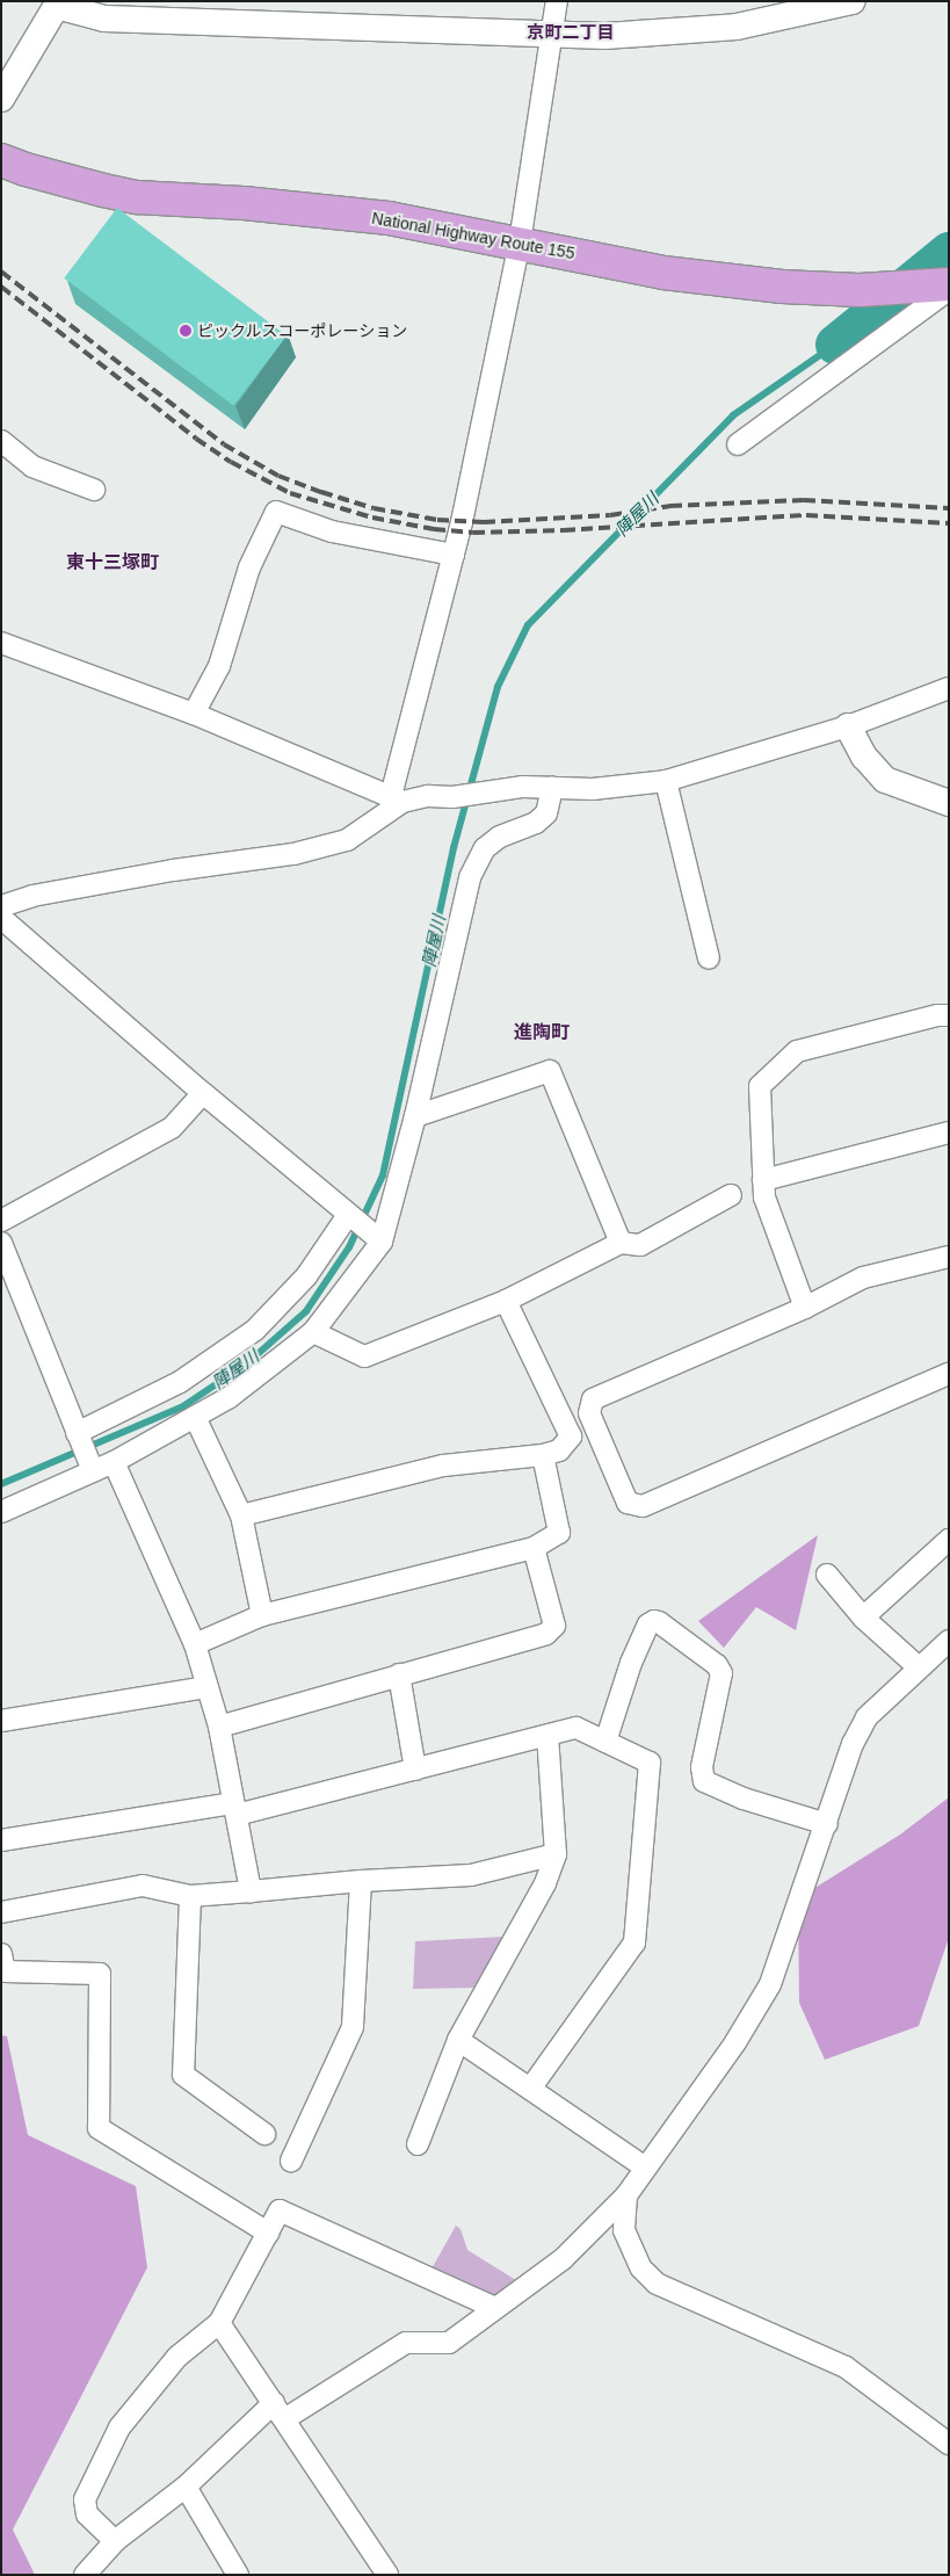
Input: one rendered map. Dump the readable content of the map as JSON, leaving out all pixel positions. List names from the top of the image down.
{
  "streets": {
    "highway": ["National Highway Route 155"]
  },
  "districts": ["京町二丁目", "東十三塚町", "進陶町"],
  "water": ["陣屋川"],
  "places": ["ピックルスコーポレーション"]
}
